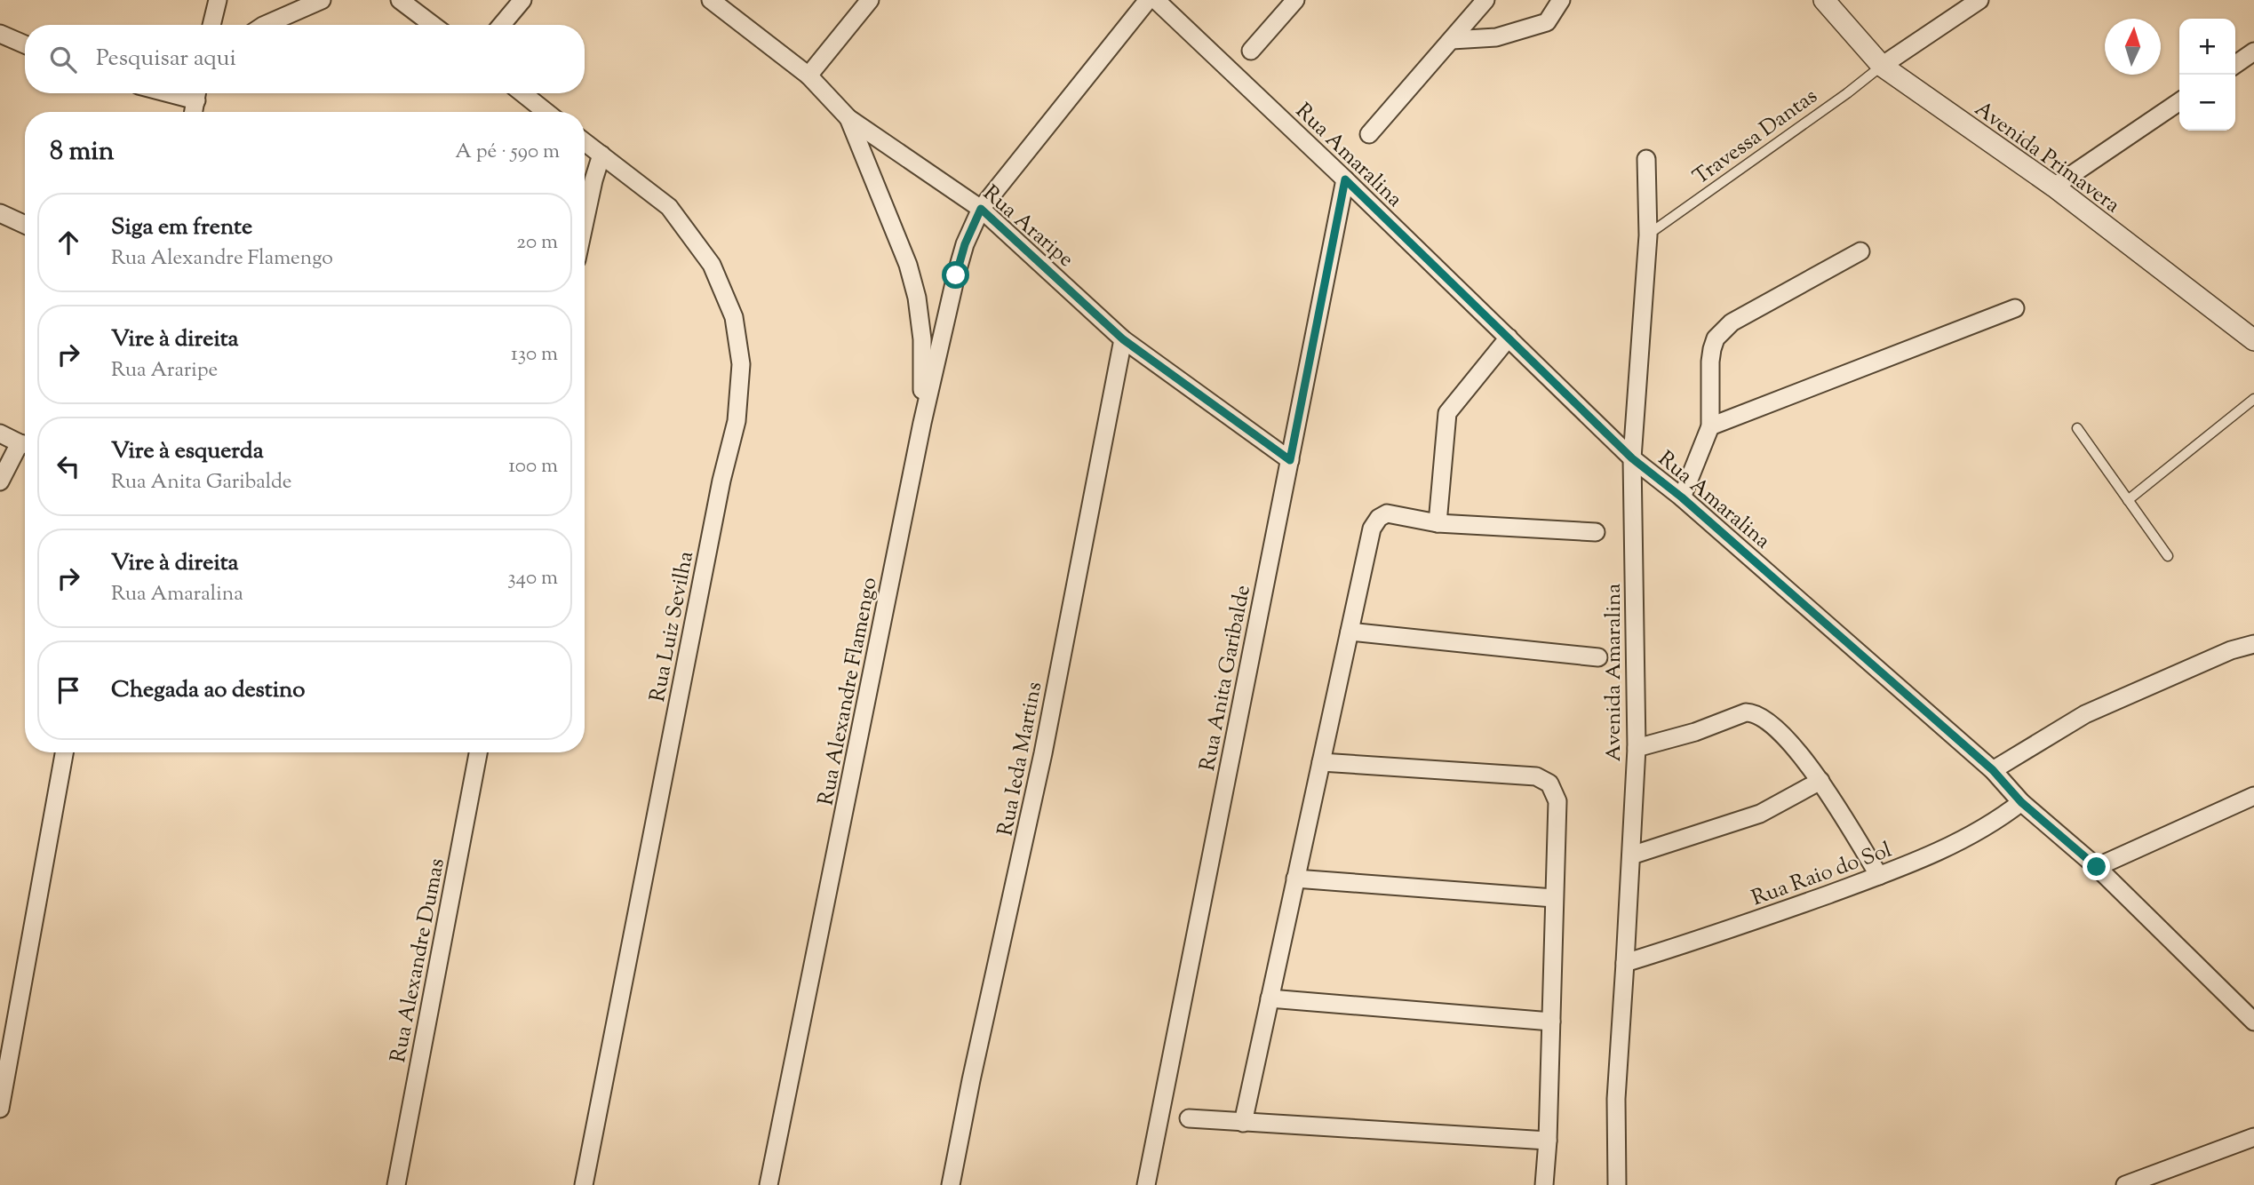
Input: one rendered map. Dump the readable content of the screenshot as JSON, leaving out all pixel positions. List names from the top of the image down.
{
  "streets": {
    "street": [
      "Rua Amaralina",
      "Avenida Primavera",
      "Rua Araripe",
      "Rua Luiz Sevilha",
      "Avenida Amaralina",
      "Rua Anita Garibalde",
      "Rua Alexandre Flamengo",
      "Rua Ieda Martins",
      "Rua Raio do Sol",
      "Rua Alexandre Dumas"
    ],
    "lane": ["Travessa Dantas"]
  },
  "crossings": [
    ["Travessa Dantas", "Avenida Primavera"],
    ["Travessa Dantas", "Avenida Amaralina"],
    ["Rua Amaralina", "Avenida Amaralina"],
    ["Rua Amaralina", "Rua Anita Garibalde"],
    ["Rua Amaralina", "Rua Raio do Sol"],
    ["Rua Araripe", "Rua Anita Garibalde"],
    ["Rua Araripe", "Rua Alexandre Flamengo"],
    ["Rua Araripe", "Rua Ieda Martins"],
    ["Avenida Amaralina", "Rua Raio do Sol"]
  ],
  "north": "top",
  "page": {
    "map_buttons": ["+", "−"],
    "search": "Pesquisar aqui",
    "heading": ["8 min", "A pé · 590 m"],
    "list": [
      ["Siga em frente", "Rua Alexandre Flamengo", "20 m"],
      ["Vire à direita", "Rua Araripe", "130 m"],
      ["Vire à esquerda", "Rua Anita Garibalde", "100 m"],
      ["Vire à direita", "Rua Amaralina", "340 m"],
      "Chegada ao destino"
    ]
  }
}
